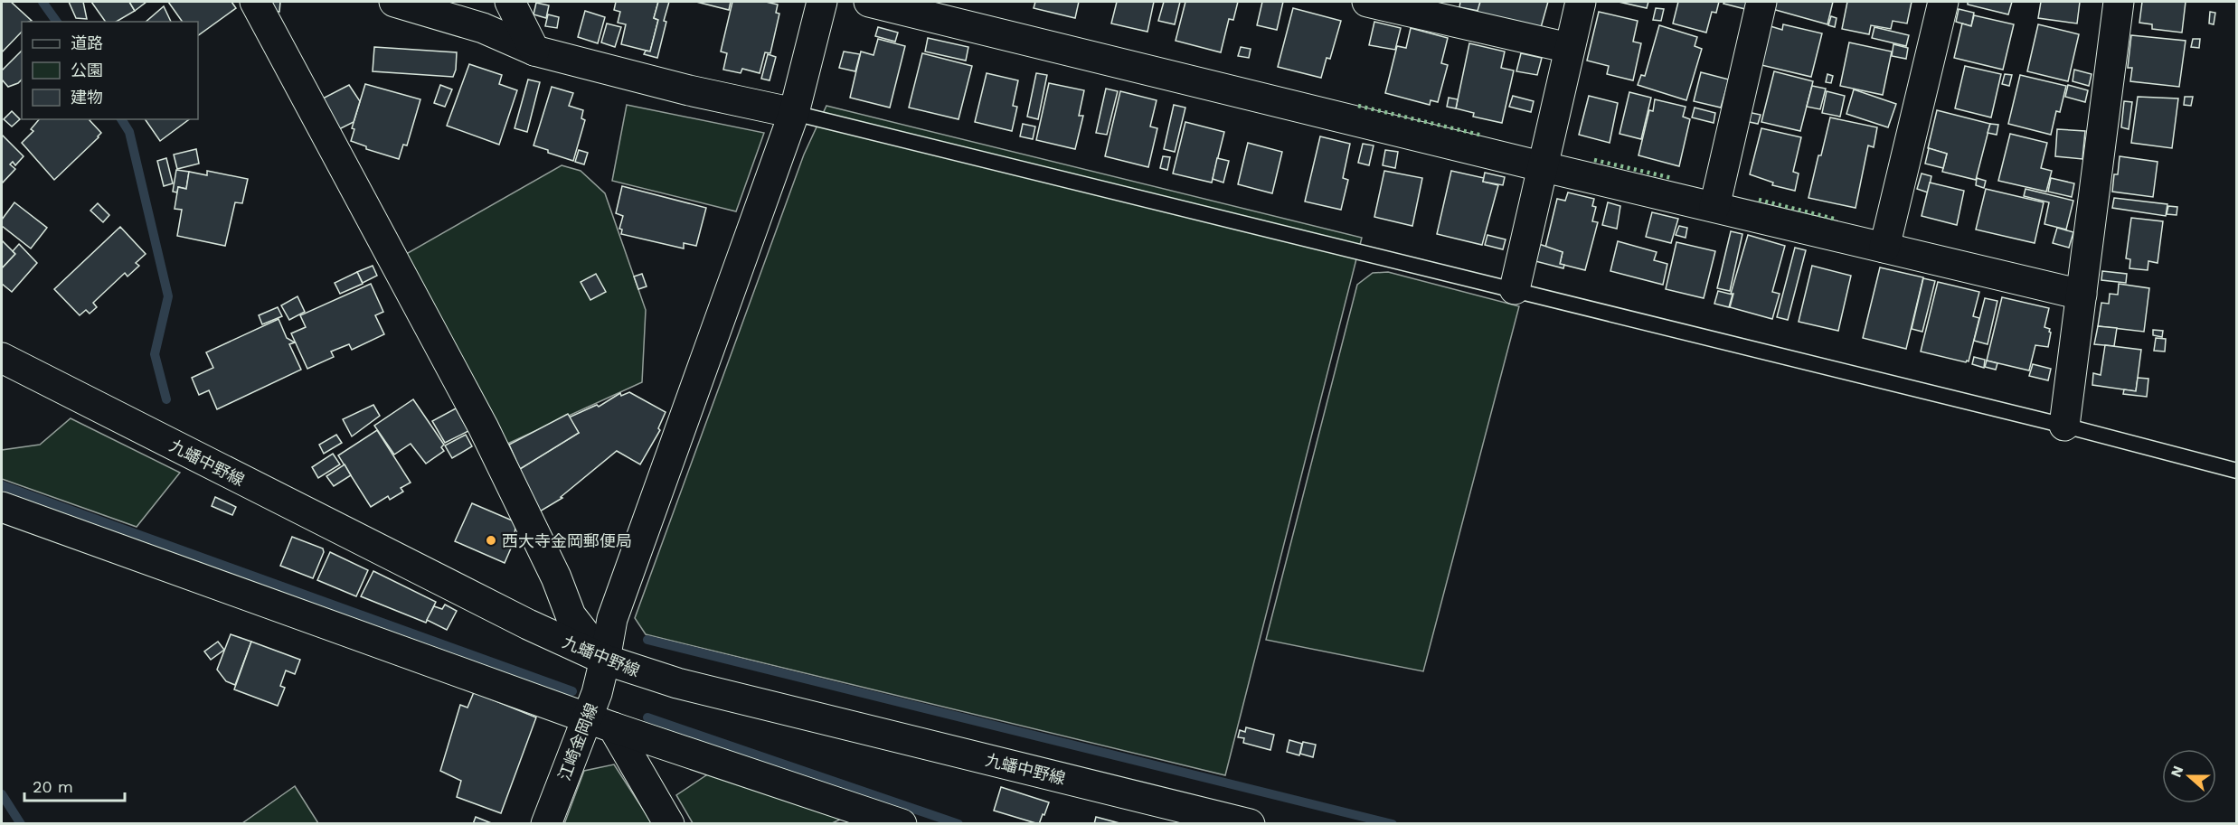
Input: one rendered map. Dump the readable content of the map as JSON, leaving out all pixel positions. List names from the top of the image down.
{
  "streets": {
    "street": ["九蟠中野線", "江崎金岡線"]
  },
  "crossings": [
    ["九蟠中野線", "江崎金岡線"]
  ],
  "places": ["西大寺金岡郵便局"],
  "legend": ["道路", "公園", "建物"],
  "scale_bar": "20 m",
  "north": "left"
}
